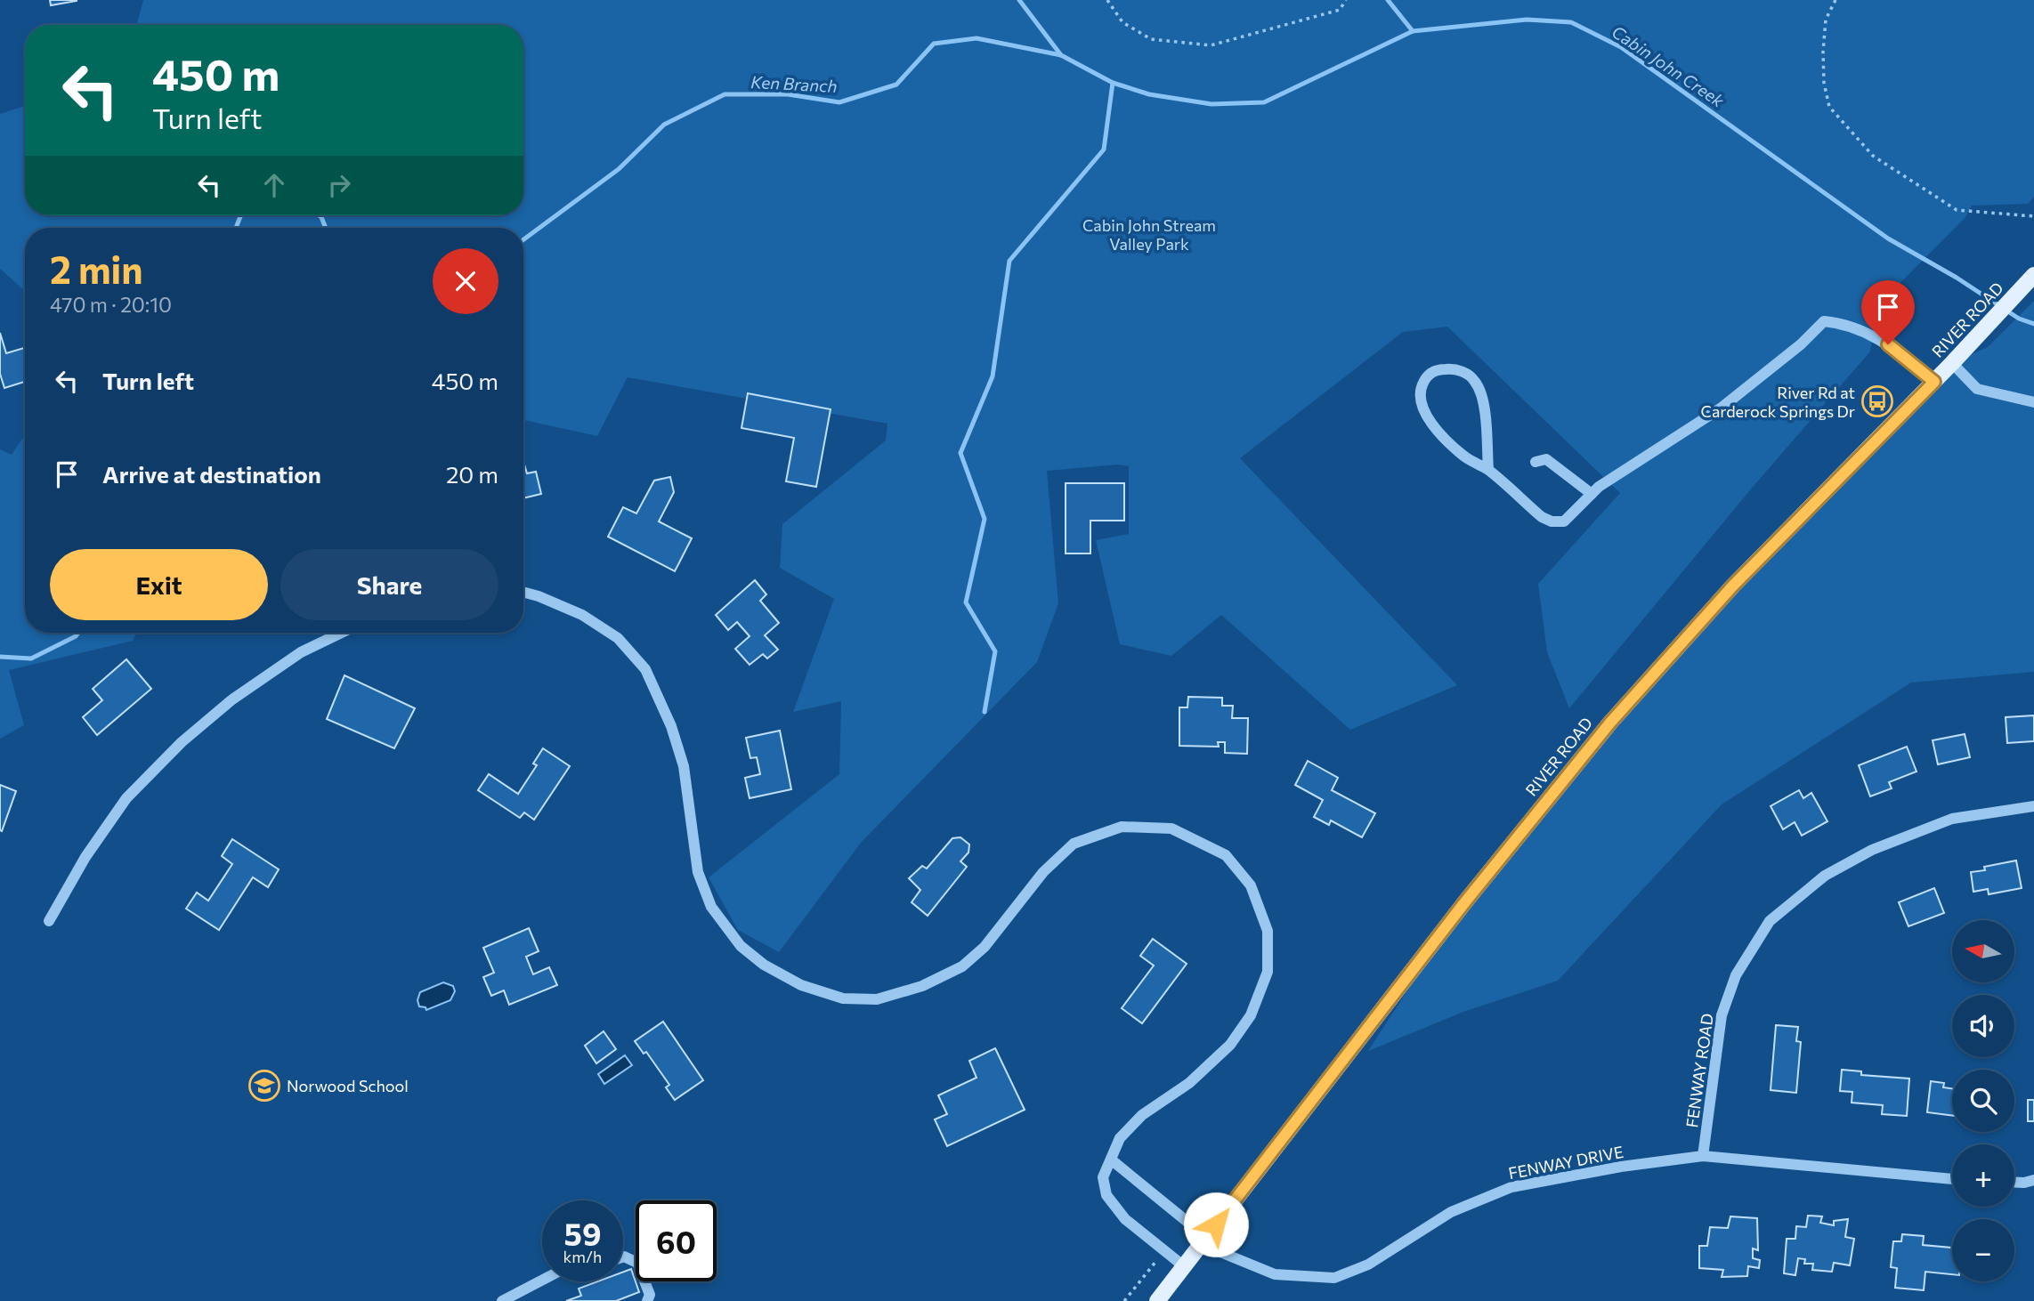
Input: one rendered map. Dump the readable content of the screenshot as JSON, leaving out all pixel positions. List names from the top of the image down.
{
  "streets": {
    "main road": ["RIVER ROAD"],
    "street": ["FENWAY ROAD", "FENWAY DRIVE"]
  },
  "crossings": [
    ["RIVER ROAD", "FENWAY DRIVE"],
    ["FENWAY ROAD", "FENWAY DRIVE"]
  ],
  "water": ["Cabin John Creek", "Ken Branch"],
  "parks": ["Cabin John Stream Valley Park"],
  "places": {
    "bus stop": ["River Rd at Carderock Springs Dr"],
    "school or university": ["Norwood School"]
  },
  "north": "left",
  "page": {
    "turn": ["450 m", "Turn left"],
    "heading": ["2 min", "470 m · 20:10"],
    "list": [
      {
        "name": "Turn left",
        "value": "450 m"
      },
      {
        "name": "Arrive at destination",
        "value": "20 m"
      }
    ],
    "buttons": ["Exit", "Share"],
    "map_buttons": ["+", "−"],
    "speed": "59 km/h",
    "limit": "60"
  }
}
